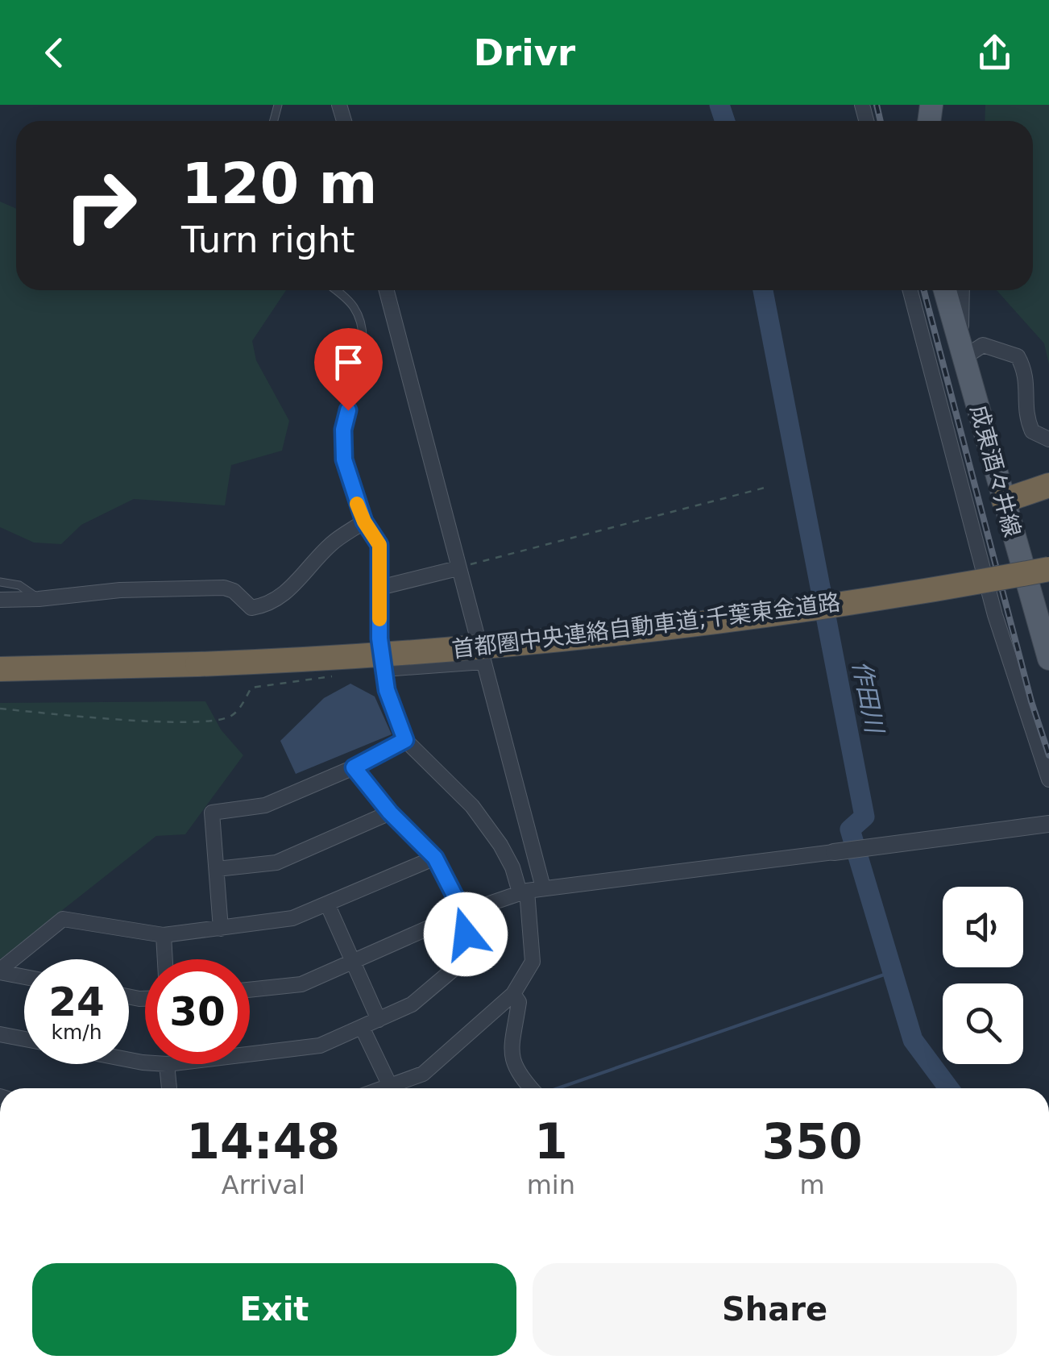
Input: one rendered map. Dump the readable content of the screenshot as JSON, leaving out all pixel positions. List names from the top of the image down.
{
  "streets": {
    "highway": ["首都圏中央連絡自動車道;千葉東金道路"],
    "main road": ["成東酒々井線"]
  },
  "water": ["作田川"],
  "page": {
    "header": "Drivr",
    "turn": ["120 m", "Turn right"],
    "speed": "24 km/h",
    "limit": "30",
    "eta": [
      "14:48",
      "Arrival",
      "1",
      "min",
      "350",
      "m"
    ],
    "buttons": ["Exit", "Share"]
  }
}
